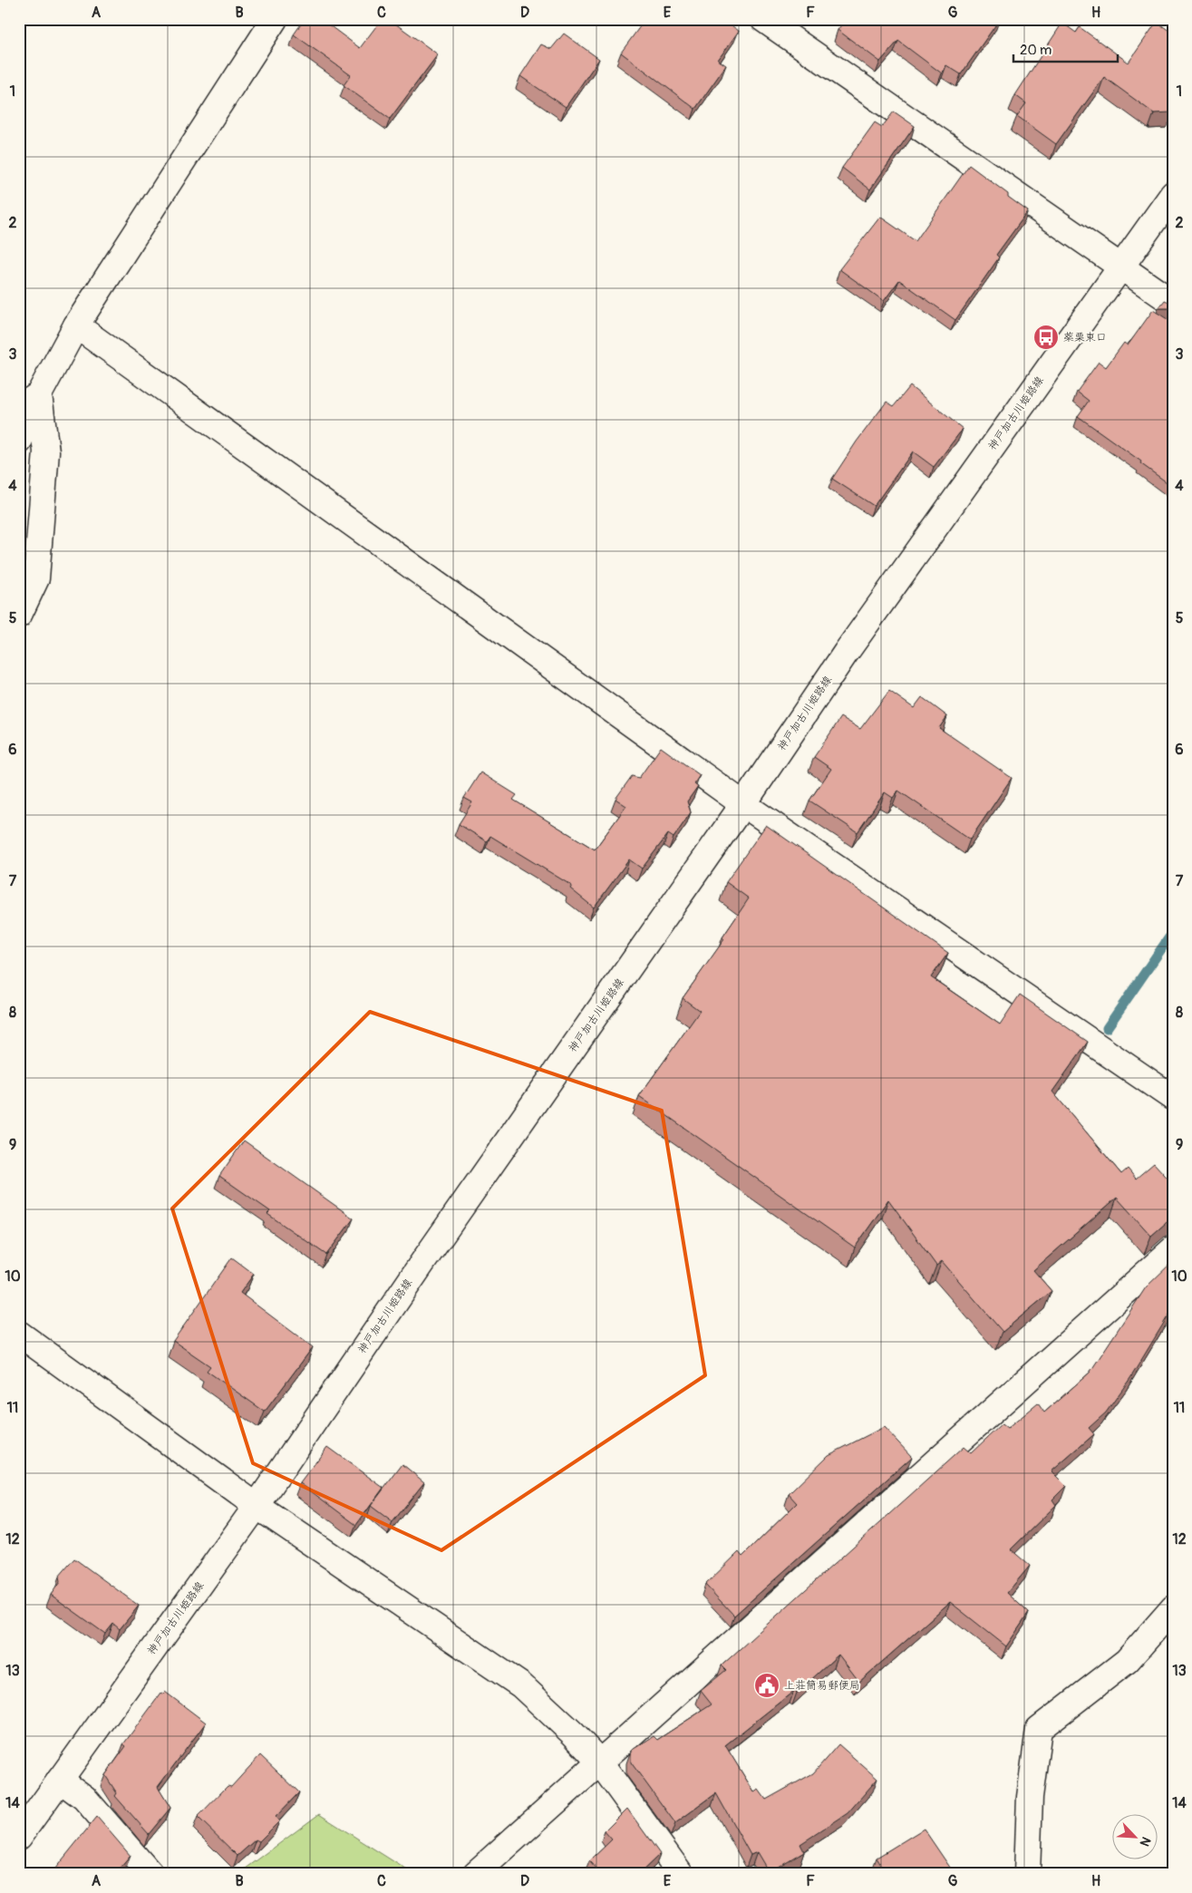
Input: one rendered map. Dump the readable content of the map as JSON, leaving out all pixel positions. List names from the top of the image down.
{
  "streets": {
    "street": ["神戸加古川姫路線"]
  },
  "places": {
    "bus stop": ["薬栗東口"],
    "public building": ["上荘簡易郵便局"]
  },
  "scale_bar": "20 m",
  "north": "bottom right",
  "grid": {
    "columns": [
      "A",
      "B",
      "C",
      "D",
      "E",
      "F",
      "G",
      "H"
    ],
    "rows": [
      "1",
      "2",
      "3",
      "4",
      "5",
      "6",
      "7",
      "8",
      "9",
      "10",
      "11",
      "12",
      "13",
      "14"
    ]
  }
}
